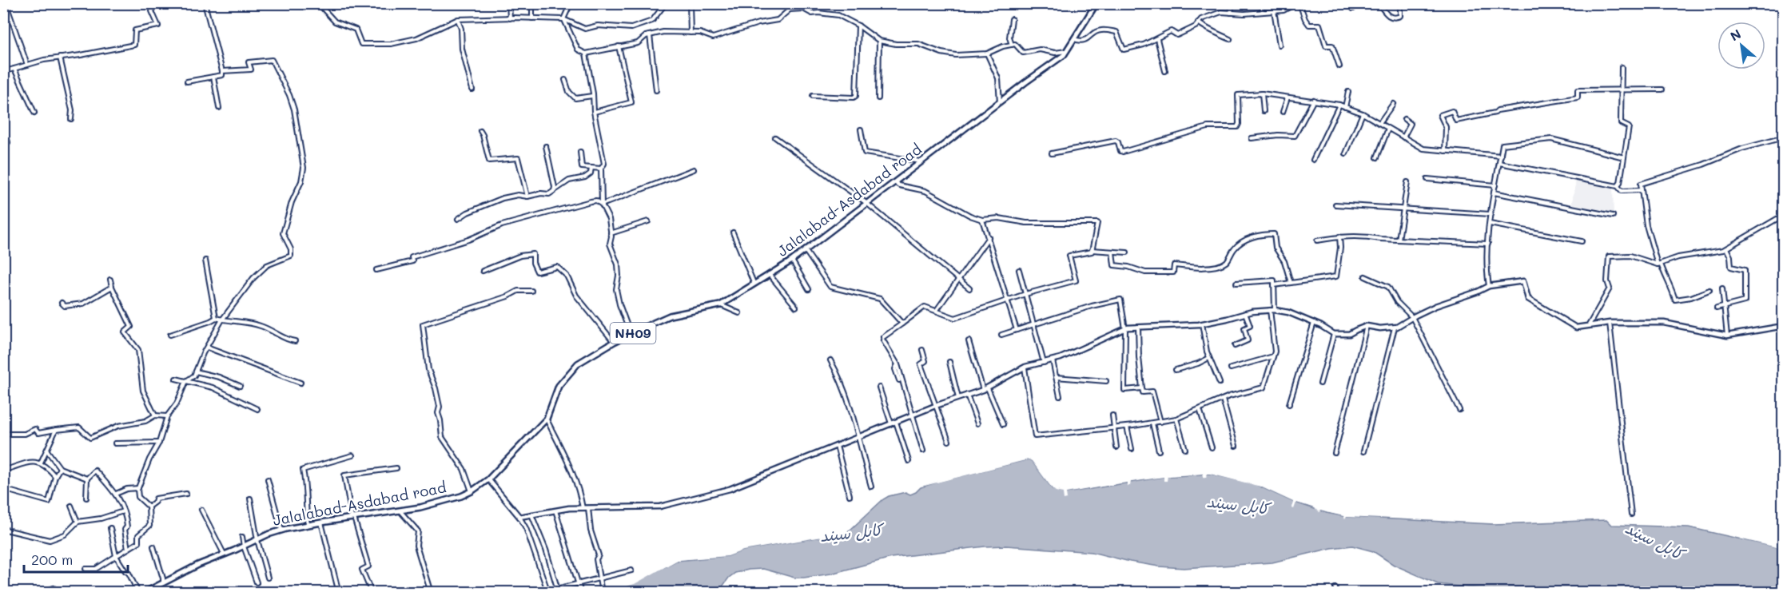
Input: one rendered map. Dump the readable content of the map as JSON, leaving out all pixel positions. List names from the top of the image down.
{
  "streets": {
    "main road": ["Jalalabad-Asdabad road", "NH09"]
  },
  "water": ["کابل سيند"],
  "scale_bar": "200 m",
  "north": "top left"
}
